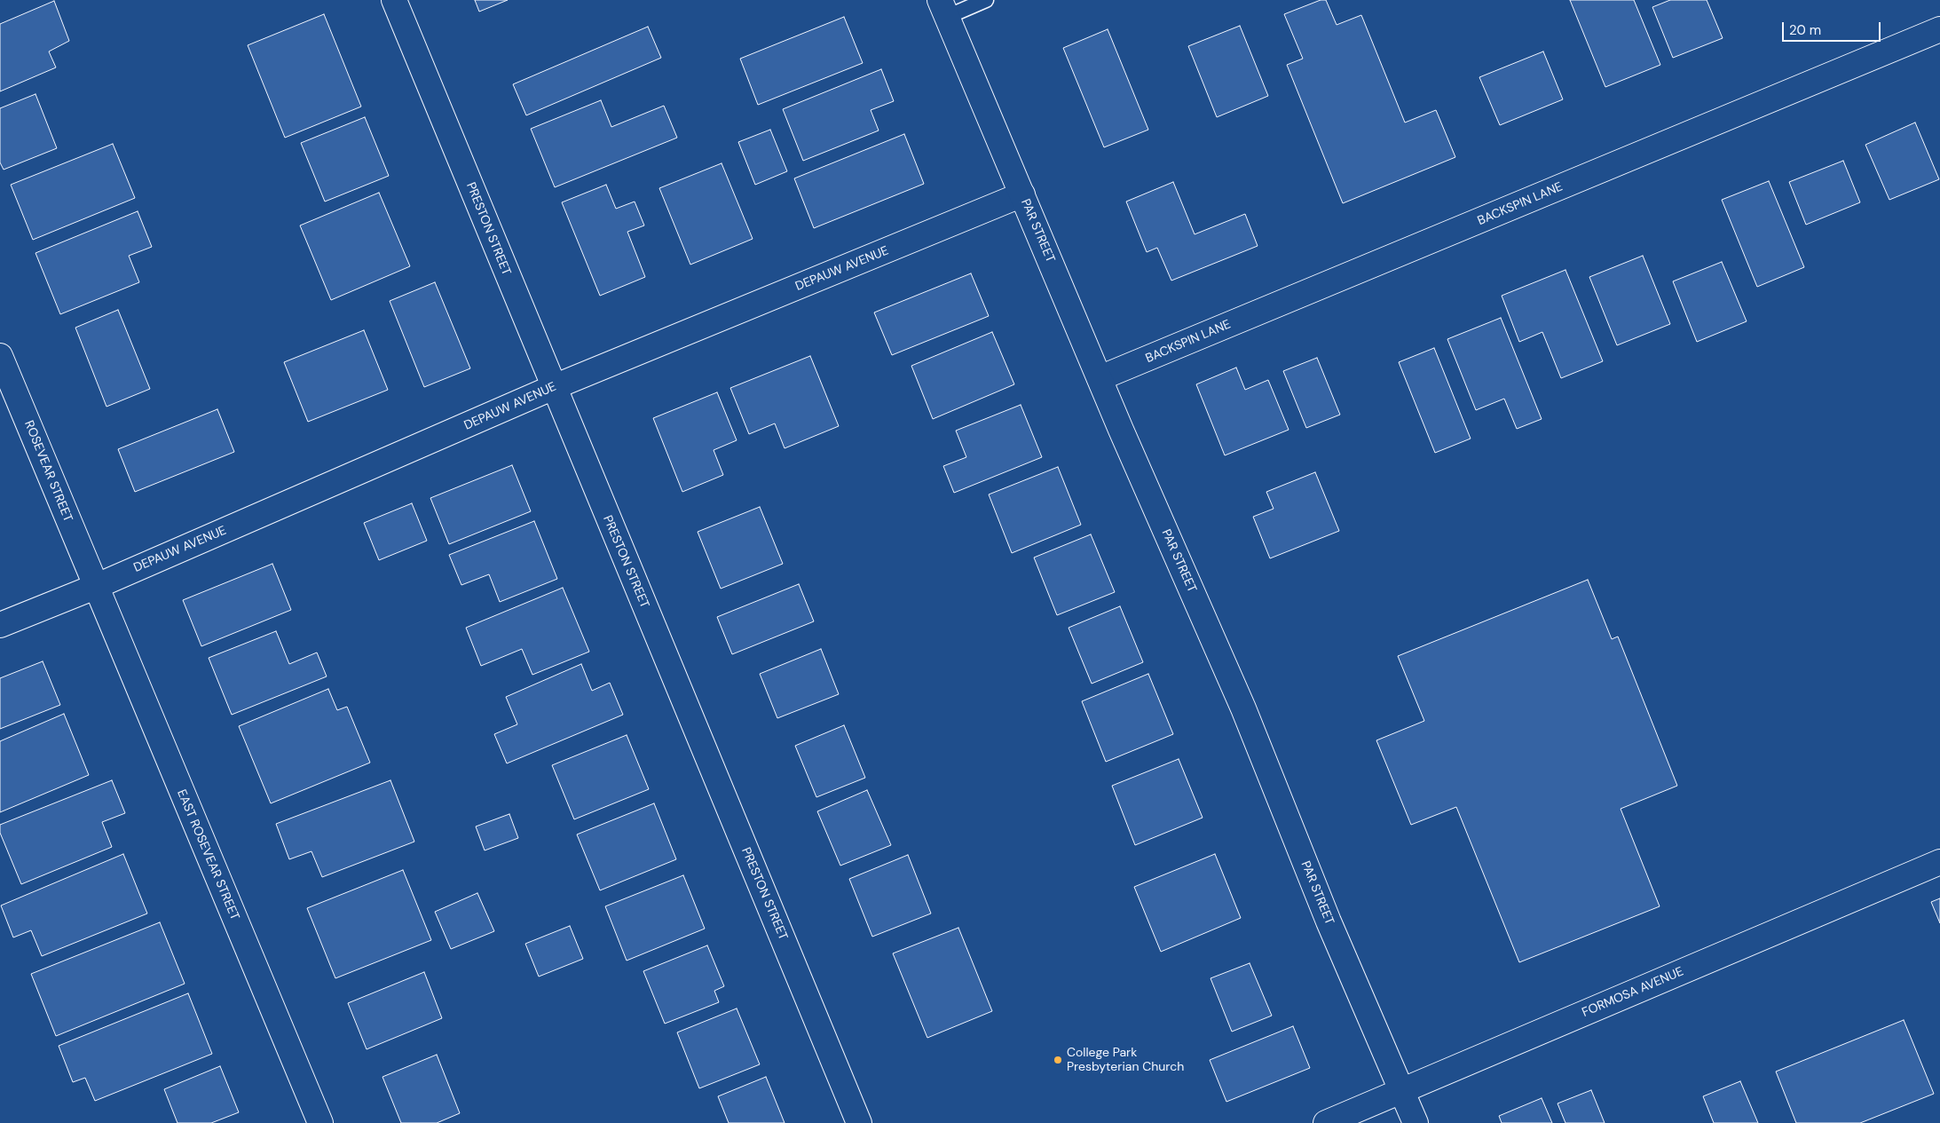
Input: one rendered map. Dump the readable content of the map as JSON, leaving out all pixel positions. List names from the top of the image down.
{
  "streets": {
    "street": [
      "BACKSPIN LANE",
      "PRESTON STREET",
      "PAR STREET",
      "DEPAUW AVENUE",
      "ROSEVEAR STREET",
      "EAST ROSEVEAR STREET",
      "FORMOSA AVENUE"
    ]
  },
  "crossings": [
    ["BACKSPIN LANE", "PAR STREET"],
    ["PRESTON STREET", "DEPAUW AVENUE"],
    ["PAR STREET", "DEPAUW AVENUE"],
    ["PAR STREET", "FORMOSA AVENUE"],
    ["DEPAUW AVENUE", "ROSEVEAR STREET"],
    ["DEPAUW AVENUE", "EAST ROSEVEAR STREET"],
    ["ROSEVEAR STREET", "EAST ROSEVEAR STREET"]
  ],
  "places": ["College Park Presbyterian Church"],
  "scale_bar": "20 m"
}
